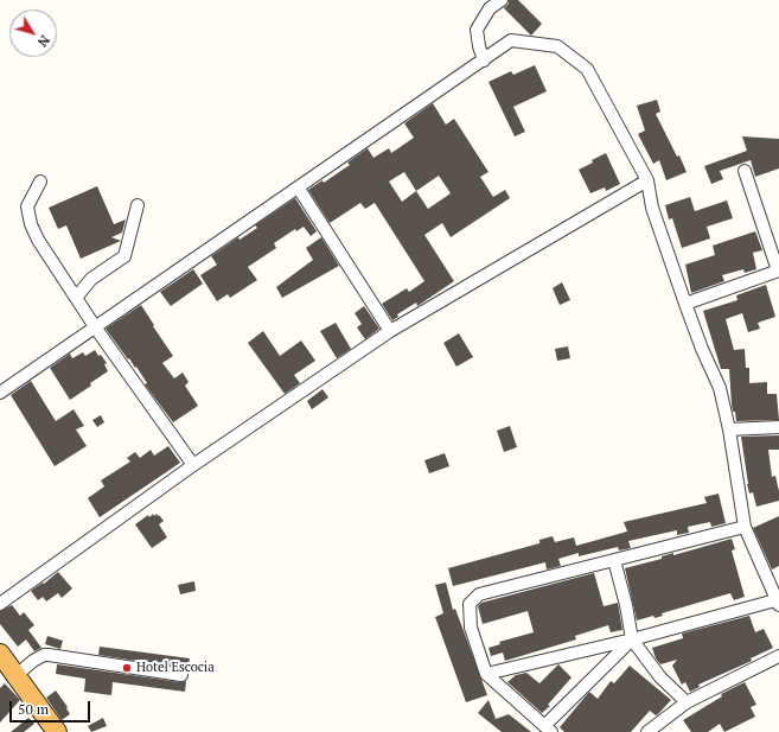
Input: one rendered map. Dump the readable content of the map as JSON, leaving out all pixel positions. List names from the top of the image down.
{
  "places": ["Hotel Escocia"],
  "scale_bar": "50 m",
  "north": "bottom right"
}
